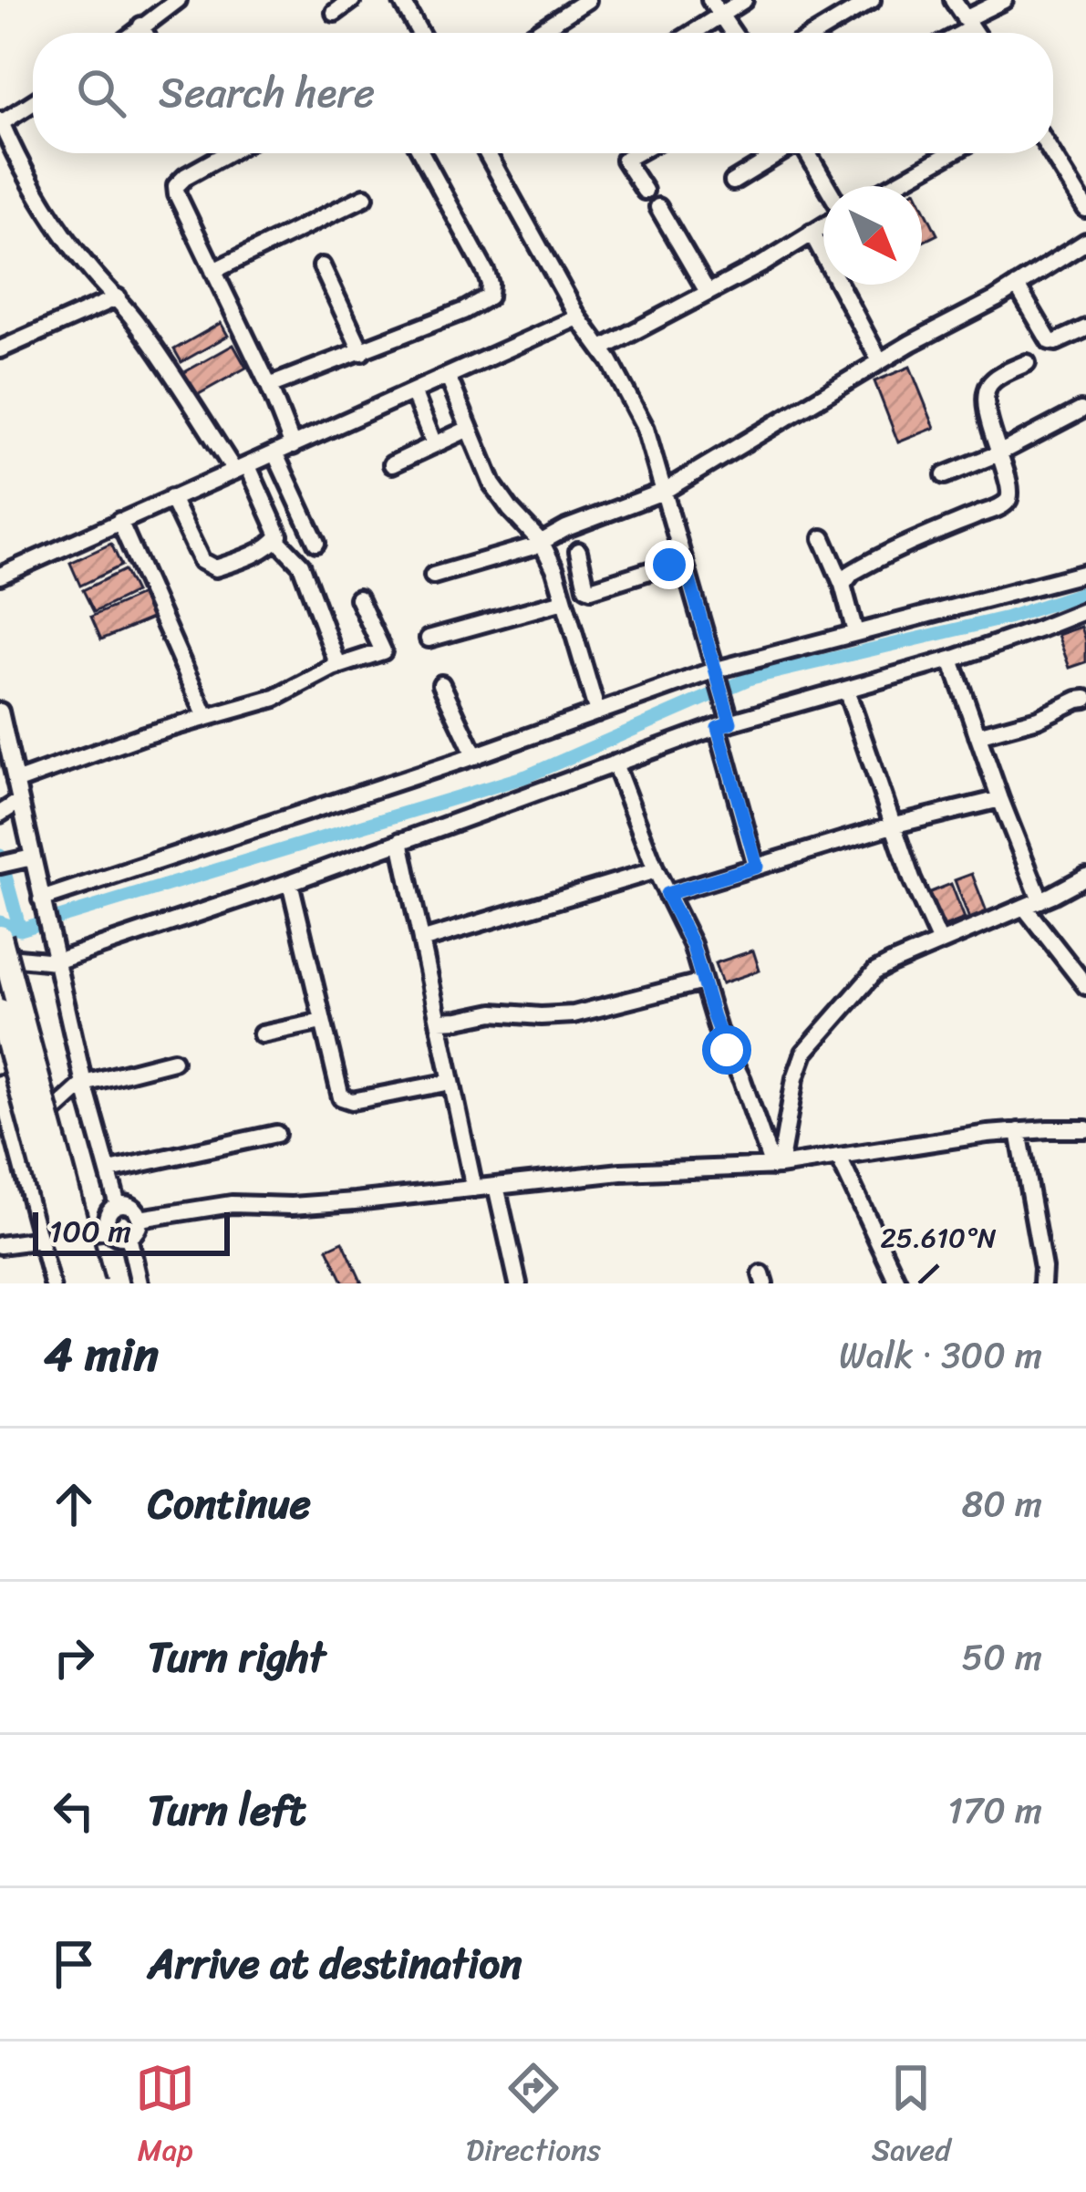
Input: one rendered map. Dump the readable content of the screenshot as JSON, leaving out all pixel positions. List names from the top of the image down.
{
  "scale_bar": "100 m",
  "north": "bottom right",
  "page": {
    "search": "Search here",
    "scale": "100 m",
    "heading": ["4 min", "Walk · 300 m"],
    "list": [
      ["Continue", "80 m"],
      ["Turn right", "50 m"],
      ["Turn left", "170 m"],
      "Arrive at destination"
    ],
    "nav": ["Map", "Directions", "Saved"]
  },
  "coordinates": ["25.610°N"]
}
